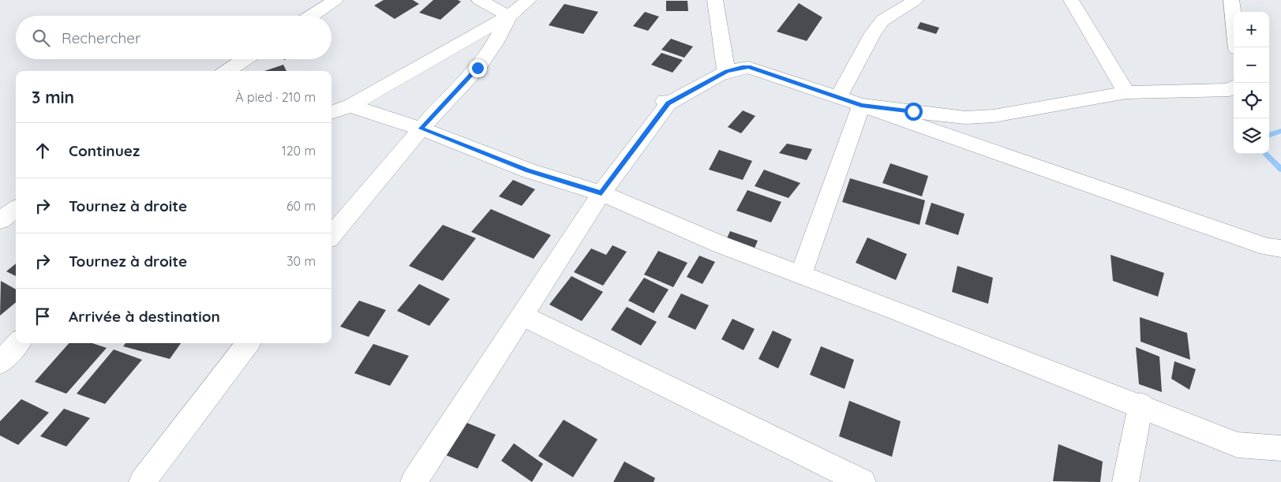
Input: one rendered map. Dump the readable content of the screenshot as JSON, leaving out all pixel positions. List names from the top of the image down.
{
  "page": {
    "map_buttons": ["+", "−"],
    "search": "Rechercher",
    "heading": ["3 min", "À pied · 210 m"],
    "list": [
      ["Continuez", "120 m"],
      ["Tournez à droite", "60 m"],
      ["Tournez à droite", "30 m"],
      "Arrivée à destination"
    ]
  }
}
